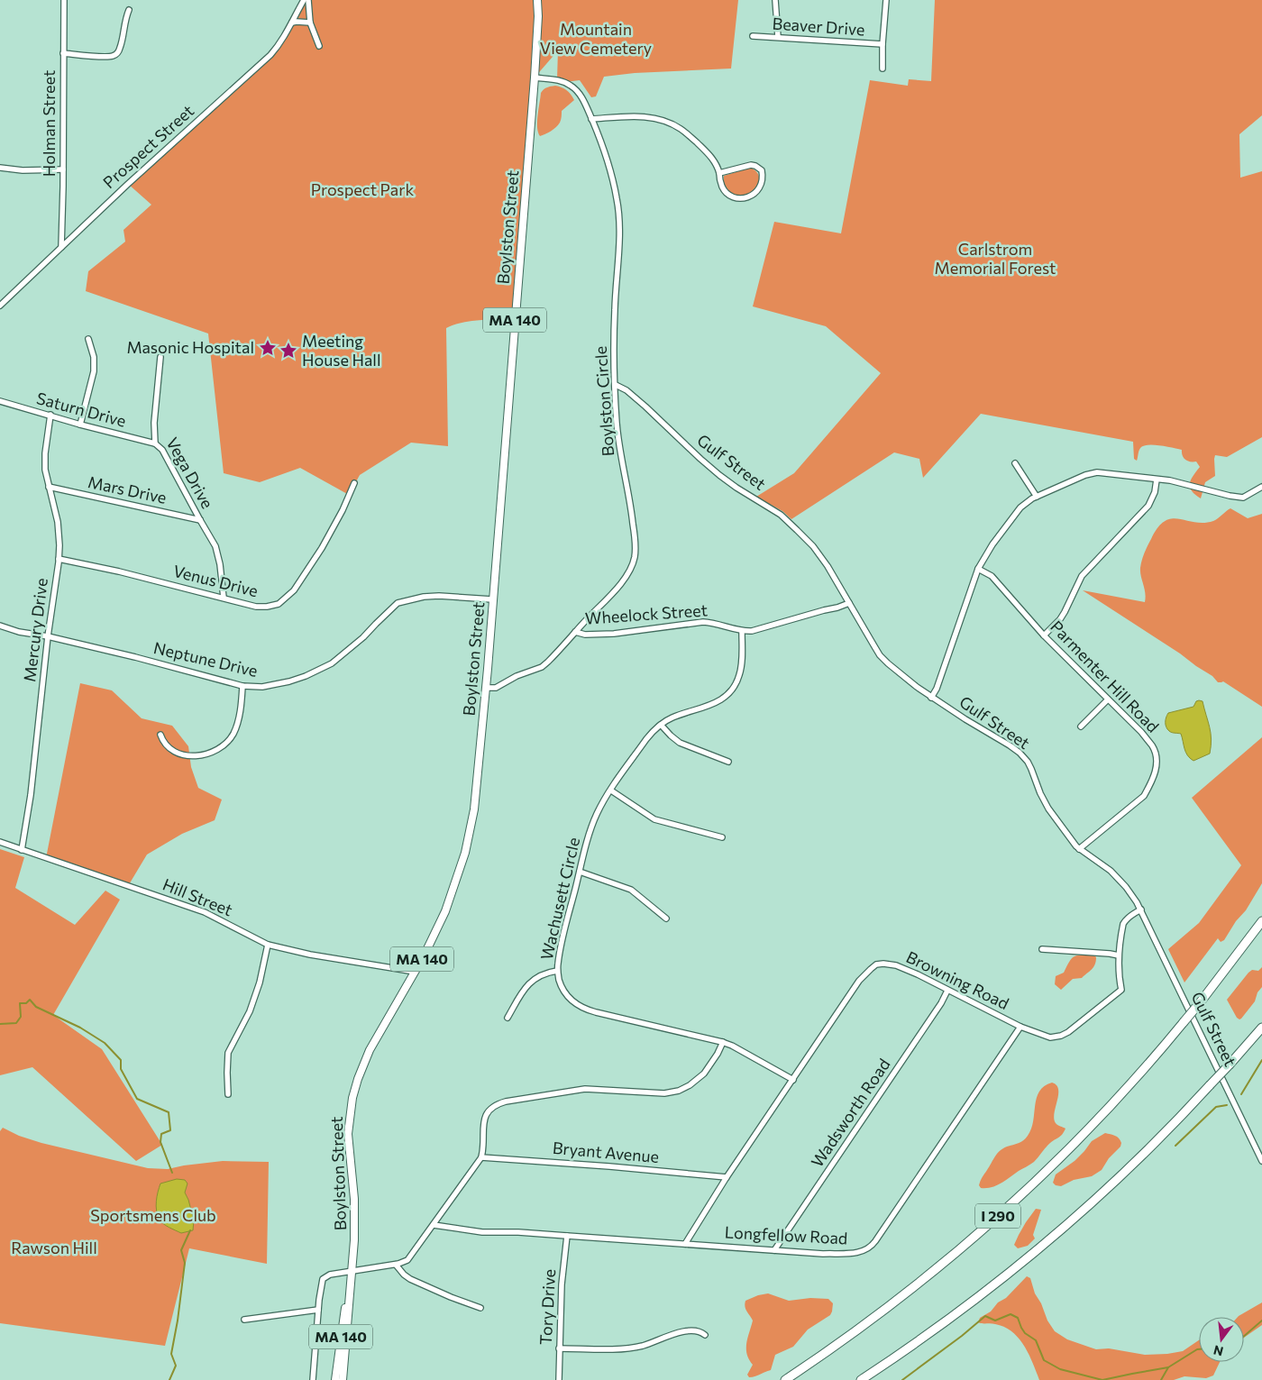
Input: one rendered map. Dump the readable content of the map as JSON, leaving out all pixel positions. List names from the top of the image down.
{
  "streets": {
    "highway": ["I 290"],
    "main road": ["Boylston Street", "MA 140"],
    "street": [
      "Beaver Drive",
      "Holman Street",
      "Prospect Street",
      "Boylston Circle",
      "Saturn Drive",
      "Gulf Street",
      "Vega Drive",
      "Mars Drive",
      "Venus Drive",
      "Wheelock Street",
      "Mercury Drive",
      "Neptune Drive",
      "Parmenter Hill Road",
      "Hill Street",
      "Wachusett Circle",
      "Browning Road",
      "Wadsworth Road",
      "Bryant Avenue",
      "Longfellow Road",
      "Tory Drive"
    ]
  },
  "crossings": [
    ["Holman Street", "Prospect Street"],
    ["Boylston Street", "Boylston Circle"],
    ["Boylston Street", "Neptune Drive"],
    ["Boylston Street", "Hill Street"],
    ["Boylston Circle", "Gulf Street"],
    ["Boylston Circle", "Wheelock Street"],
    ["Saturn Drive", "Vega Drive"],
    ["Saturn Drive", "Mercury Drive"],
    ["Gulf Street", "Wheelock Street"],
    ["Gulf Street", "Parmenter Hill Road"],
    ["Gulf Street", "Browning Road"],
    ["Vega Drive", "Mars Drive"],
    ["Vega Drive", "Venus Drive"],
    ["Mars Drive", "Mercury Drive"],
    ["Venus Drive", "Mercury Drive"],
    ["Wheelock Street", "Wachusett Circle"],
    ["Mercury Drive", "Neptune Drive"],
    ["Mercury Drive", "Hill Street"],
    ["Wachusett Circle", "Browning Road"],
    ["Browning Road", "Wadsworth Road"],
    ["Browning Road", "Bryant Avenue"],
    ["Browning Road", "Longfellow Road"],
    ["Wadsworth Road", "Longfellow Road"],
    ["Longfellow Road", "Tory Drive"]
  ],
  "parks": [
    "Mountain View Cemetery",
    "Prospect Park",
    "Carlstrom Memorial Forest",
    "Sportsmens Club",
    "Rawson Hill"
  ],
  "places": {
    "place": ["Masonic Hospital", "Meeting House Hall"]
  },
  "north": "bottom"
}
